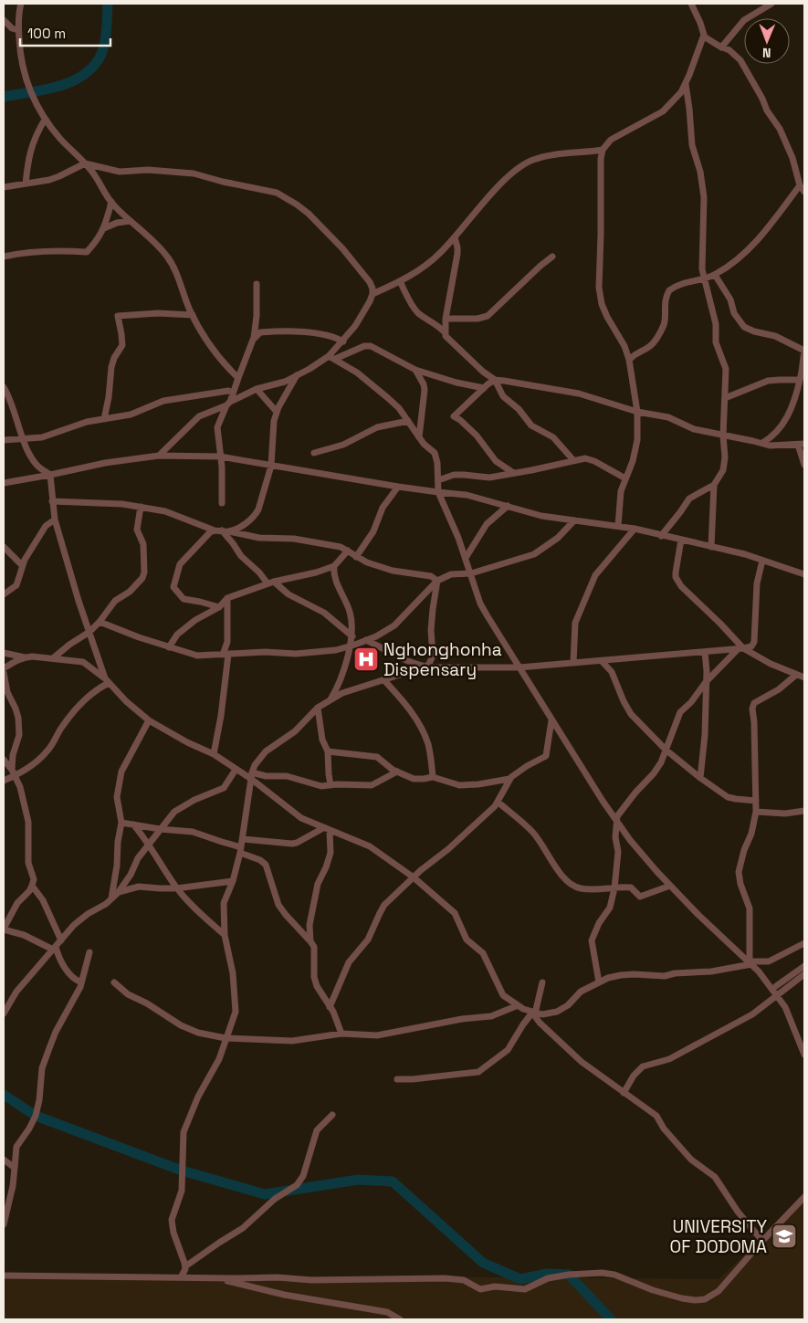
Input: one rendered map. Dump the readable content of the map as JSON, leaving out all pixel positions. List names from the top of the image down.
{
  "places": {
    "hospital": ["Nghonghonha Dispensary"],
    "school or university": ["UNIVERSITY OF DODOMA"]
  },
  "scale_bar": "100 m",
  "north": "bottom"
}
